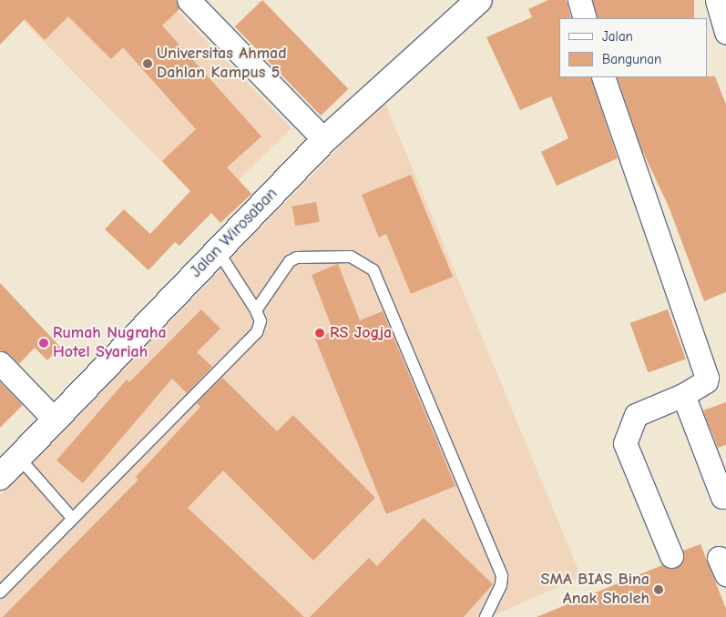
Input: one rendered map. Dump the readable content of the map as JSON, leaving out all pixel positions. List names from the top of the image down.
{
  "streets": {
    "main road": ["Jalan Wirosaban"]
  },
  "places": [
    "Universitas Ahmad Dahlan Kampus 5",
    "RS Jogja",
    "Rumah Nugraha Hotel Syariah",
    "SMA BIAS Bina Anak Sholeh"
  ],
  "legend": ["Jalan", "Bangunan"]
}
